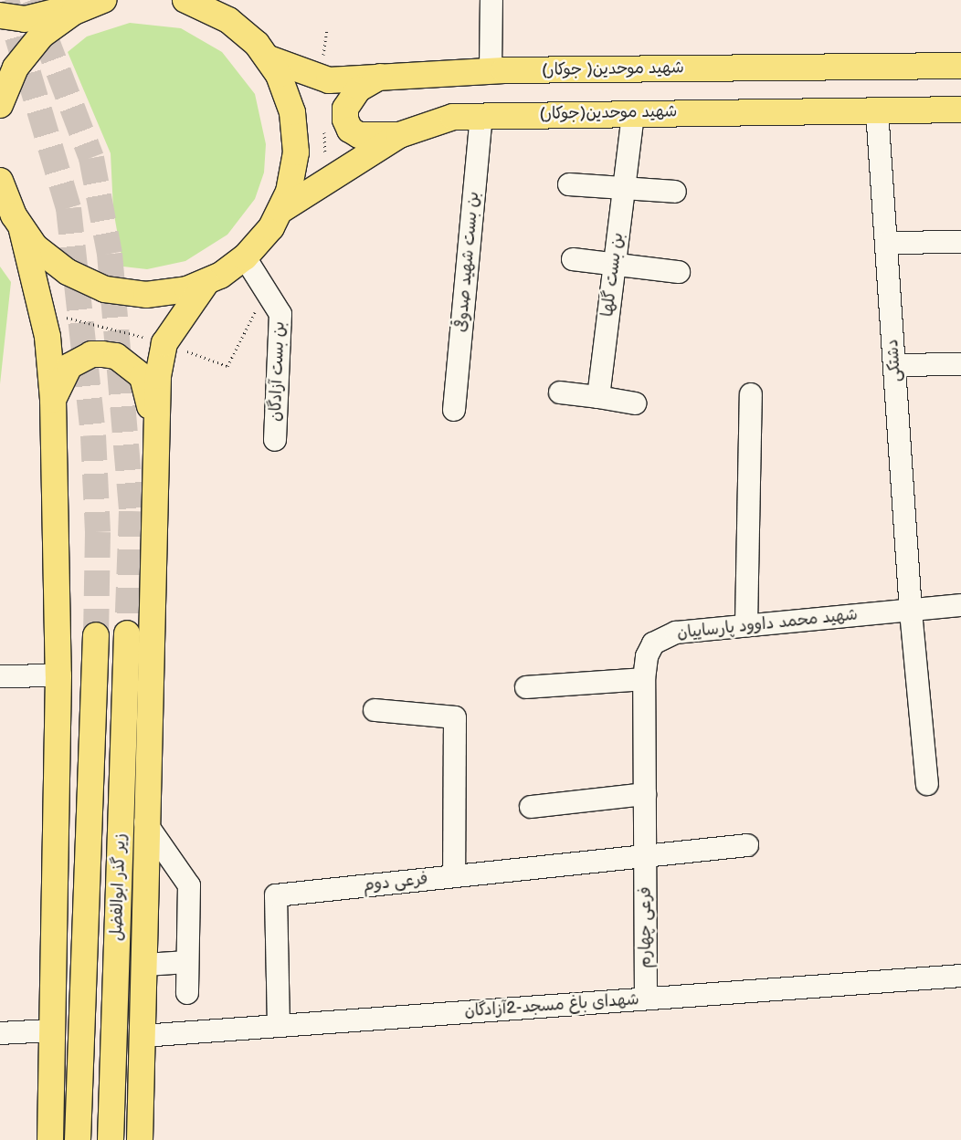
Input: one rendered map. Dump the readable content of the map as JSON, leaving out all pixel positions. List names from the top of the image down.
{
  "streets": {
    "main road": ["شهید موحدین( جوکار)", "شهید موحدین(جوکار)", "زیر گذر ابوالفضل"],
    "street": [
      "بن بست شهید صدوقی",
      "بن بست گلها",
      "دشتکی",
      "بن بست آزادگان",
      "شهید محمد داوود پارساییان",
      "فرعی دوم",
      "فرعی چهارم",
      "شهدای‌ باغ مسجد-2آزادگان"
    ]
  },
  "crossings": [
    ["شهید موحدین(جوکار)", "بن بست شهید صدوقی"],
    ["شهید موحدین(جوکار)", "بن بست گلها"],
    ["شهید موحدین(جوکار)", "دشتکی"],
    ["دشتکی", "شهید محمد داوود پارساییان"],
    ["شهید محمد داوود پارساییان", "فرعی دوم"],
    ["شهید محمد داوود پارساییان", "فرعی چهارم"],
    ["فرعی دوم", "فرعی چهارم"],
    ["فرعی دوم", "شهدای‌ باغ مسجد-2آزادگان"],
    ["فرعی چهارم", "شهدای‌ باغ مسجد-2آزادگان"]
  ]
}
